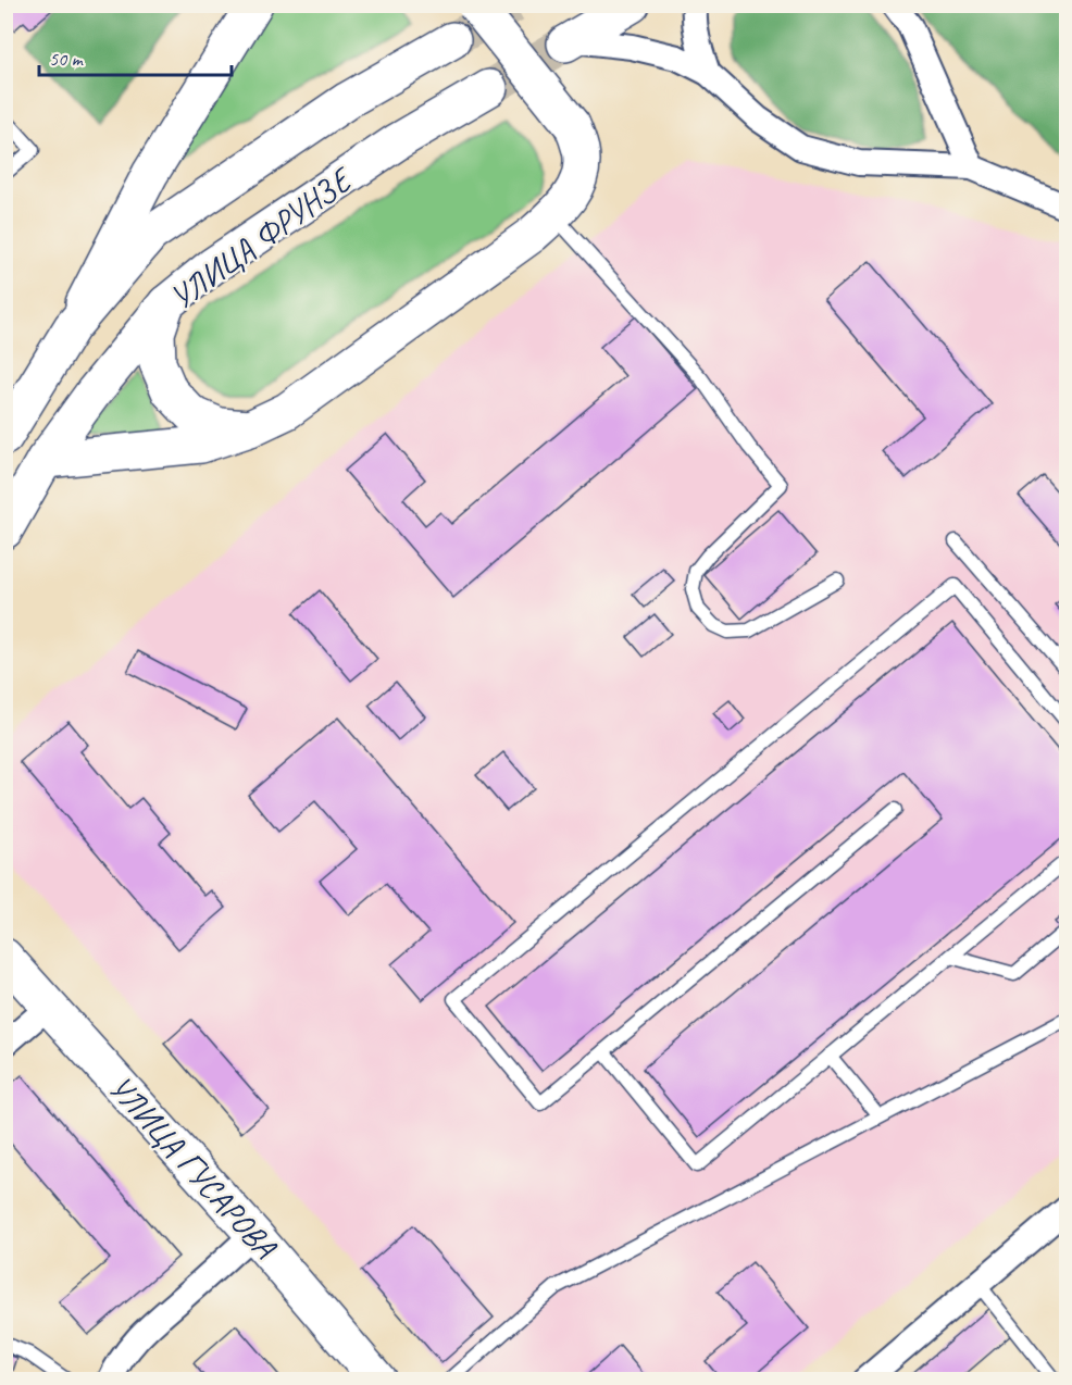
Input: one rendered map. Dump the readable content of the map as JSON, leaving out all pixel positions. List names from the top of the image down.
{
  "streets": {
    "main road": ["УЛИЦА ФРУНЗЕ", "УЛИЦА ГУСАРОВА"]
  },
  "scale_bar": "50 m"
}
